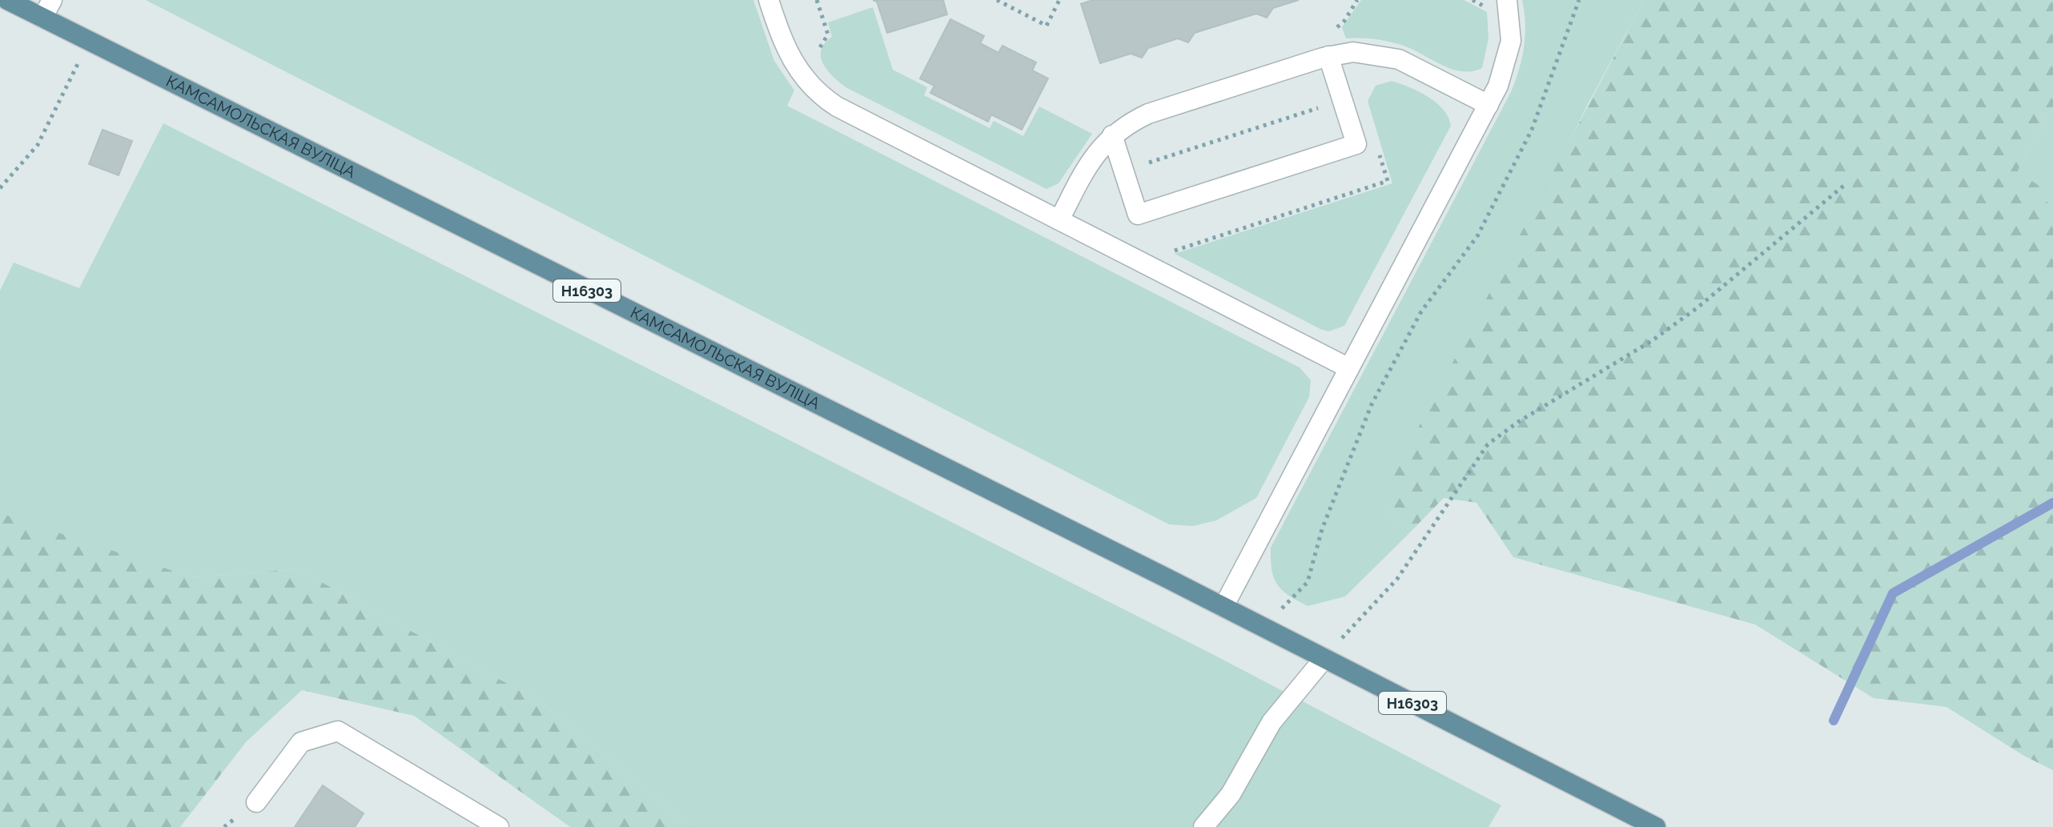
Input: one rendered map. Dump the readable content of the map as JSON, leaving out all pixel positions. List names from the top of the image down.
{
  "streets": {
    "main road": ["КАМСАМОЛЬСКАЯ ВУЛІЦА", "Н16303"]
  },
  "crossings": [
    ["КАМСАМОЛЬСКАЯ ВУЛІЦА", "Н16303"]
  ]
}
